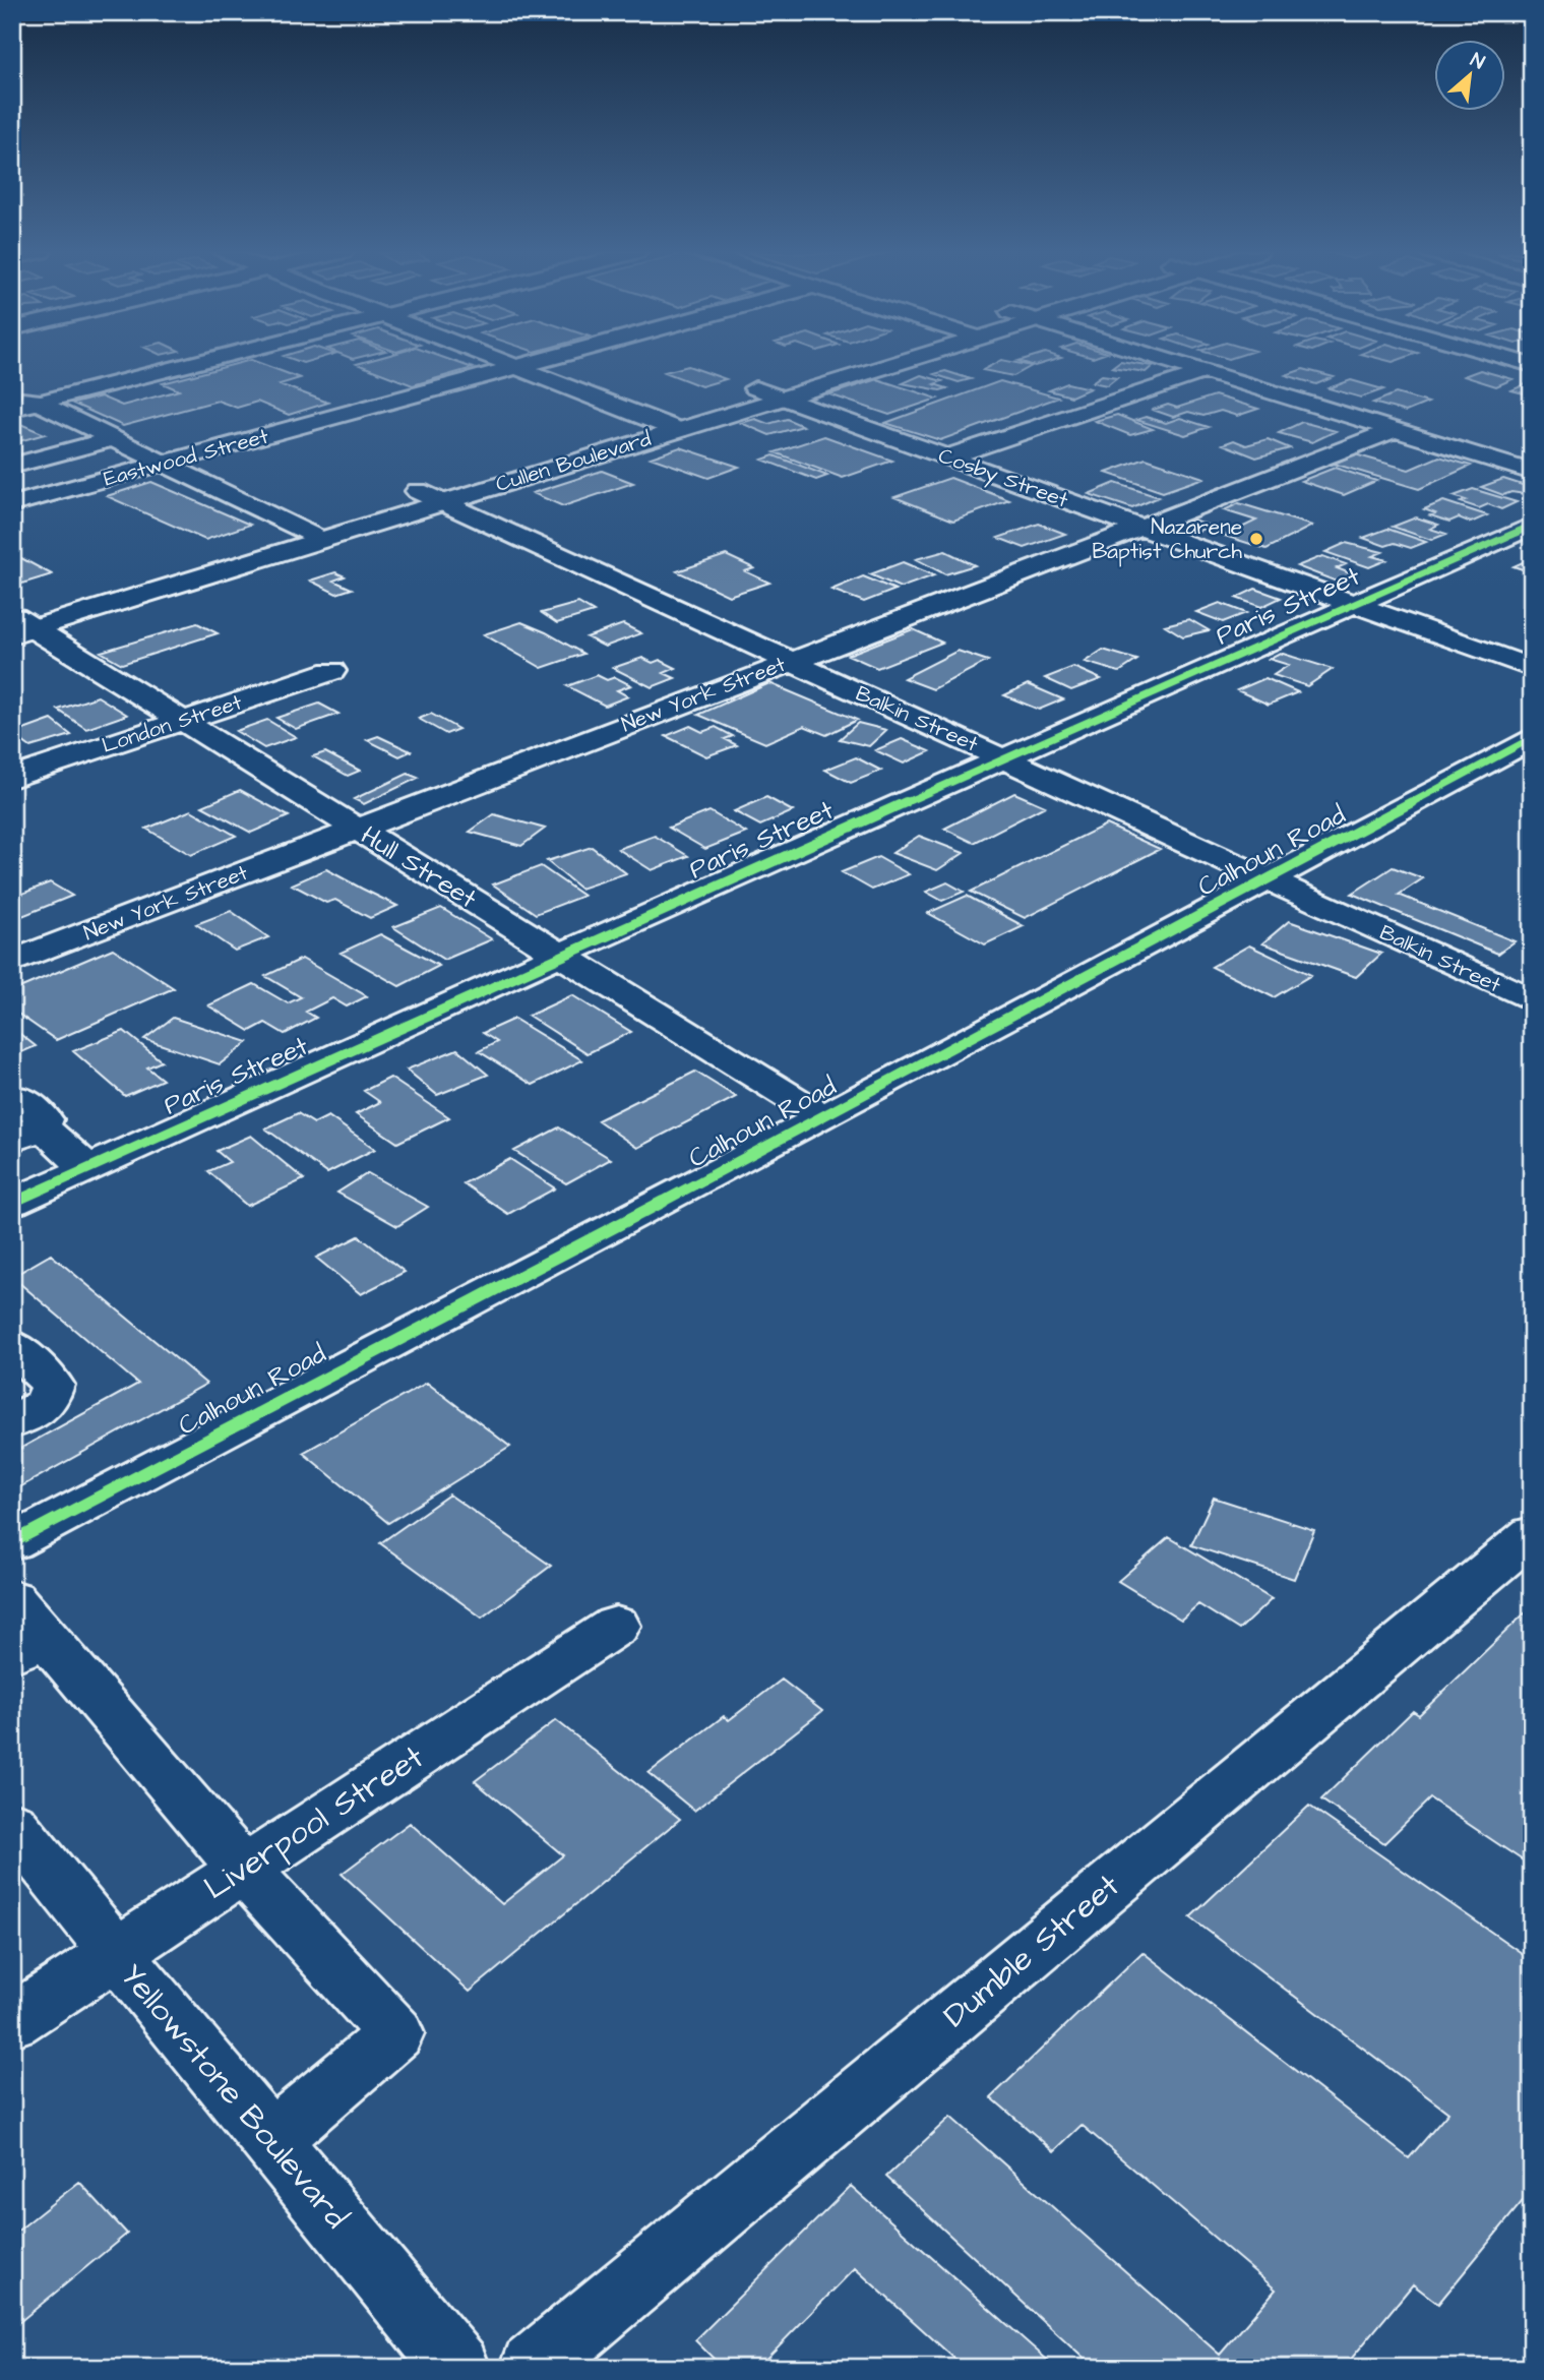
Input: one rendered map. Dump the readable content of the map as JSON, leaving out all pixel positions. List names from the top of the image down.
{
  "streets": {
    "street": [
      "Eastwood Street",
      "Cullen Boulevard",
      "Cosby Street",
      "Paris Street",
      "New York Street",
      "Balkin Street",
      "London Street",
      "Calhoun Road",
      "Hull Street",
      "Liverpool Street",
      "Dumble Street",
      "Yellowstone Boulevard"
    ]
  },
  "crossings": [
    ["Cullen Boulevard", "Cosby Street"],
    ["Cullen Boulevard", "Balkin Street"],
    ["Cullen Boulevard", "Hull Street"],
    ["Cosby Street", "Paris Street"],
    ["Cosby Street", "New York Street"],
    ["Paris Street", "Balkin Street"],
    ["Paris Street", "Hull Street"],
    ["New York Street", "Balkin Street"],
    ["New York Street", "Hull Street"],
    ["Balkin Street", "Calhoun Road"],
    ["London Street", "Hull Street"],
    ["Calhoun Road", "Hull Street"],
    ["Liverpool Street", "Yellowstone Boulevard"]
  ],
  "places": ["Nazarene Baptist Church"],
  "north": "top right"
}
